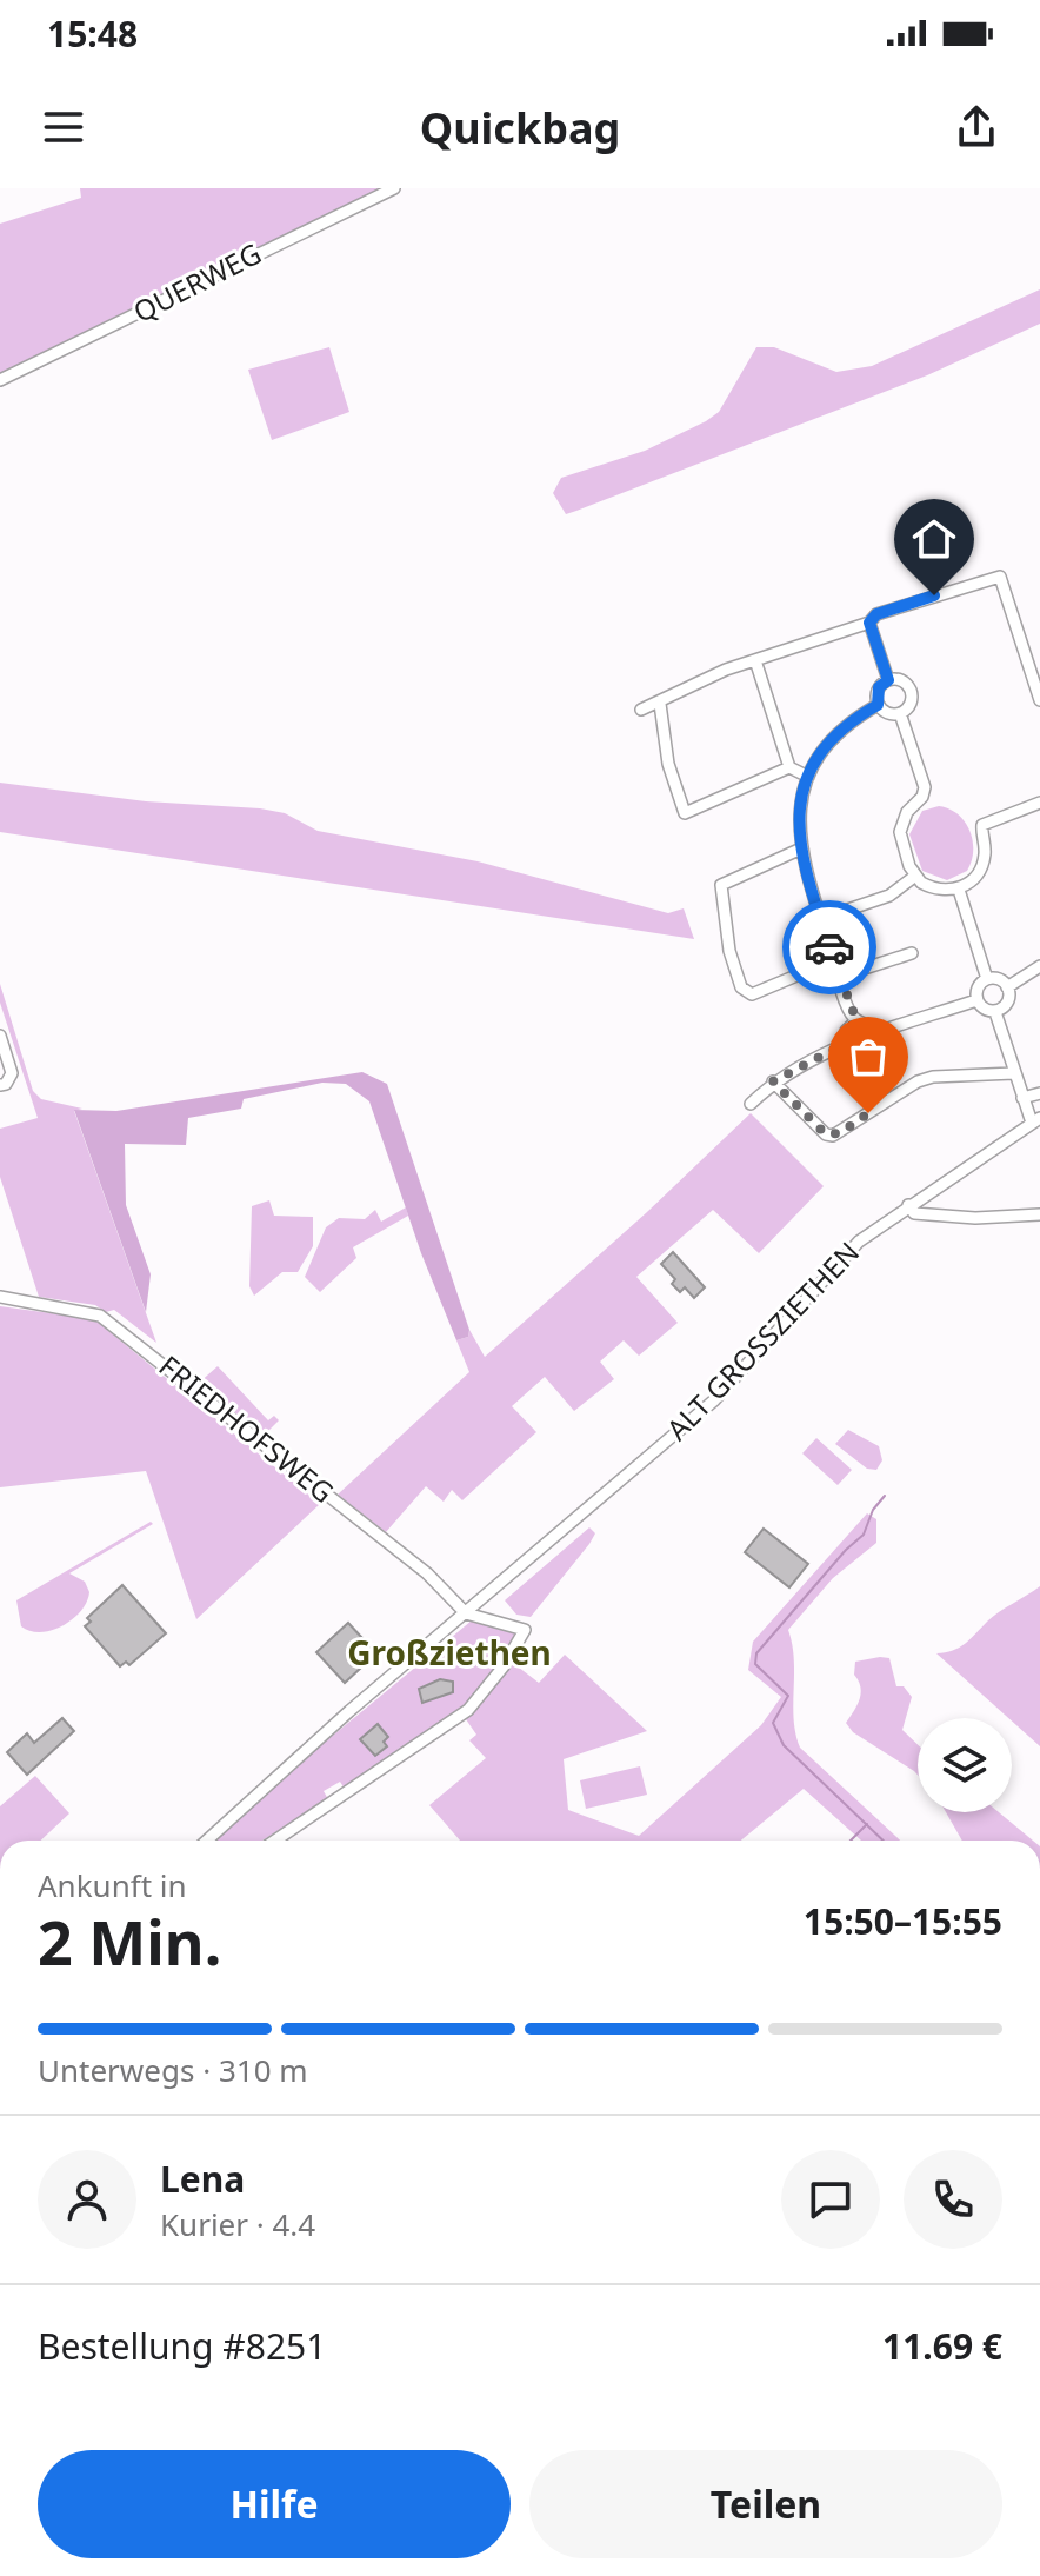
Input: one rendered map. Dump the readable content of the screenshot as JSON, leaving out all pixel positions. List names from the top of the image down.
{
  "streets": {
    "street": ["QUERWEG", "ALT GROSSZIETHEN", "FRIEDHOFSWEG"]
  },
  "crossings": [
    ["ALT GROSSZIETHEN", "FRIEDHOFSWEG"]
  ],
  "districts": ["Großziethen"],
  "page": {
    "status": "15:48",
    "header": "Quickbag",
    "heading": ["2 Min.", "Ankunft in", "15:50–15:55"],
    "panel": [
      "Lena",
      "Kurier · 4.4",
      "Bestellung #8251",
      "11.69 €"
    ],
    "bar": "Unterwegs · 310 m",
    "buttons": ["Hilfe", "Teilen"]
  }
}
